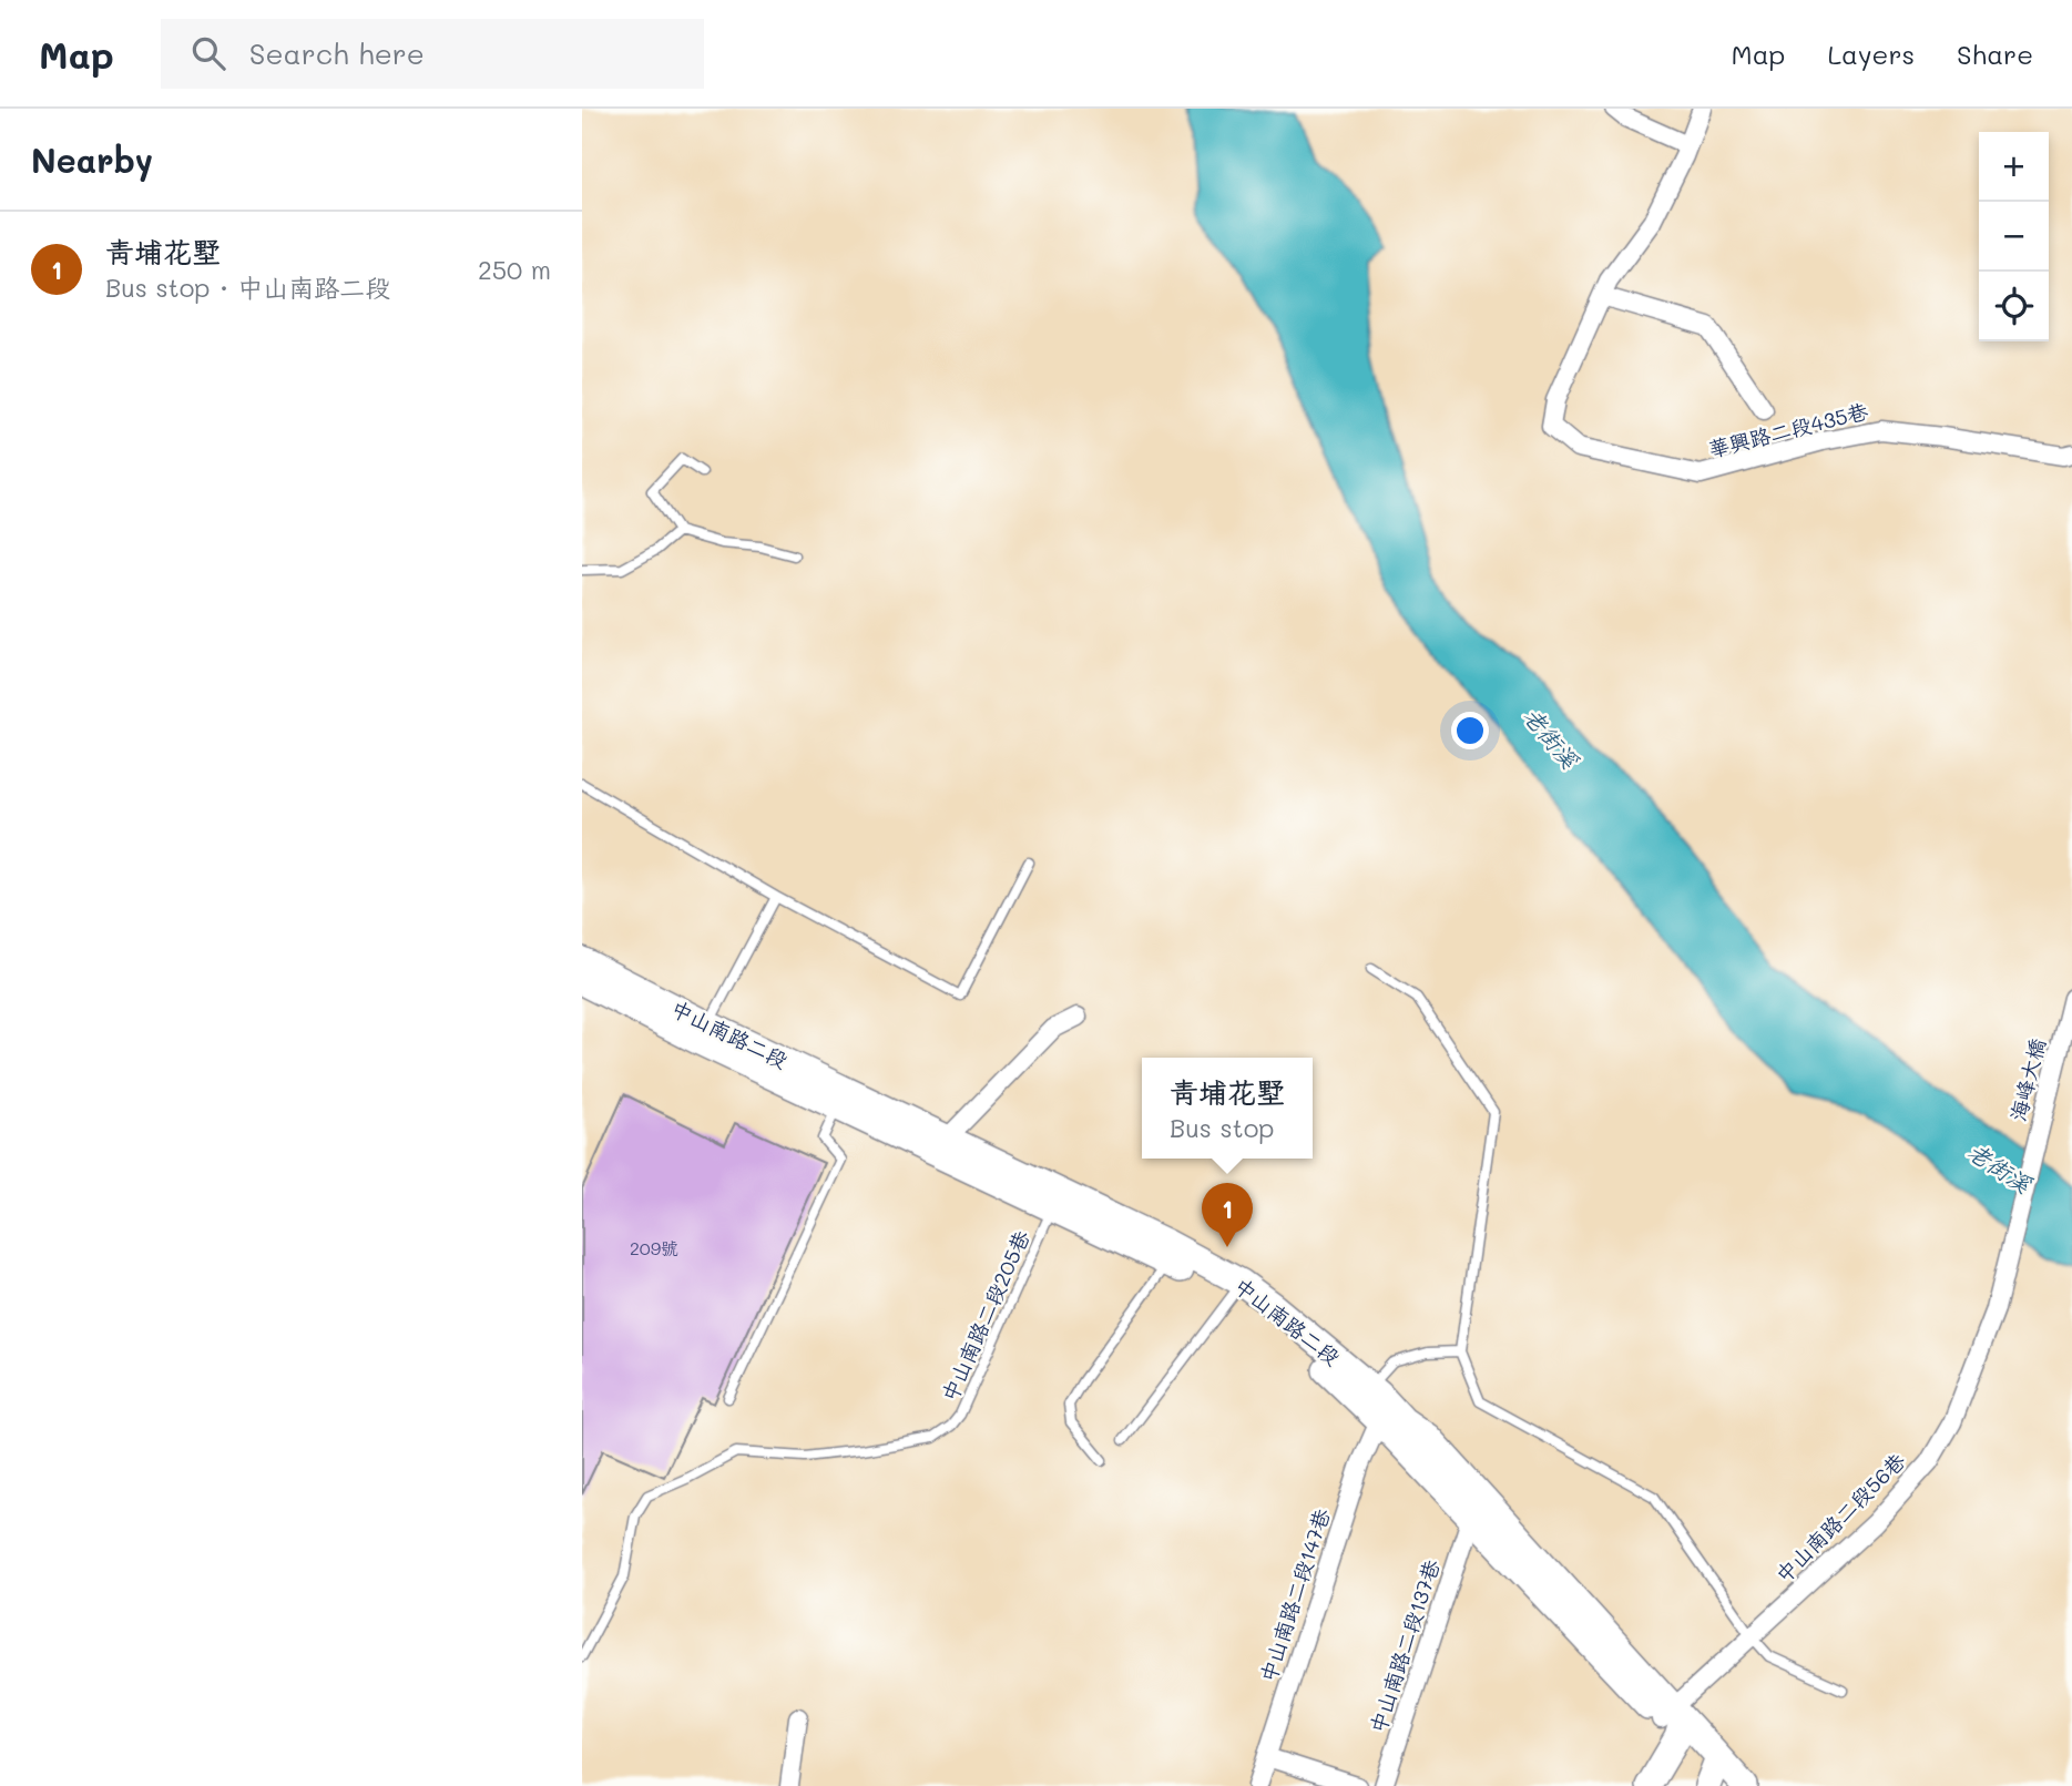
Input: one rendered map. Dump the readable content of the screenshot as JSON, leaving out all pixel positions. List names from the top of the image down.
{
  "streets": {
    "main road": ["中山南路二段"],
    "street": [
      "華興路二段435巷",
      "海峰大橋",
      "中山南路二段56巷",
      "中山南路二段147巷",
      "中山南路二段137巷"
    ],
    "lane": ["中山南路二段205巷"]
  },
  "crossings": [
    ["中山南路二段", "中山南路二段205巷"],
    ["中山南路二段", "中山南路二段56巷"],
    ["中山南路二段", "中山南路二段147巷"],
    ["中山南路二段", "中山南路二段137巷"],
    ["海峰大橋", "中山南路二段56巷"]
  ],
  "water": ["老街溪"],
  "house_numbers": ["209號"],
  "page": {
    "header": "Map",
    "search": "Search here",
    "nav": ["Map", "Layers", "Share"],
    "heading": "Nearby",
    "map_buttons": ["+", "−"],
    "list": [
      {
        "mark": "1",
        "name": "青埔花墅",
        "note": "Bus stop · 中山南路二段",
        "value": "250 m"
      }
    ],
    "popup": ["青埔花墅", "Bus stop"],
    "pins": "1"
  }
}
